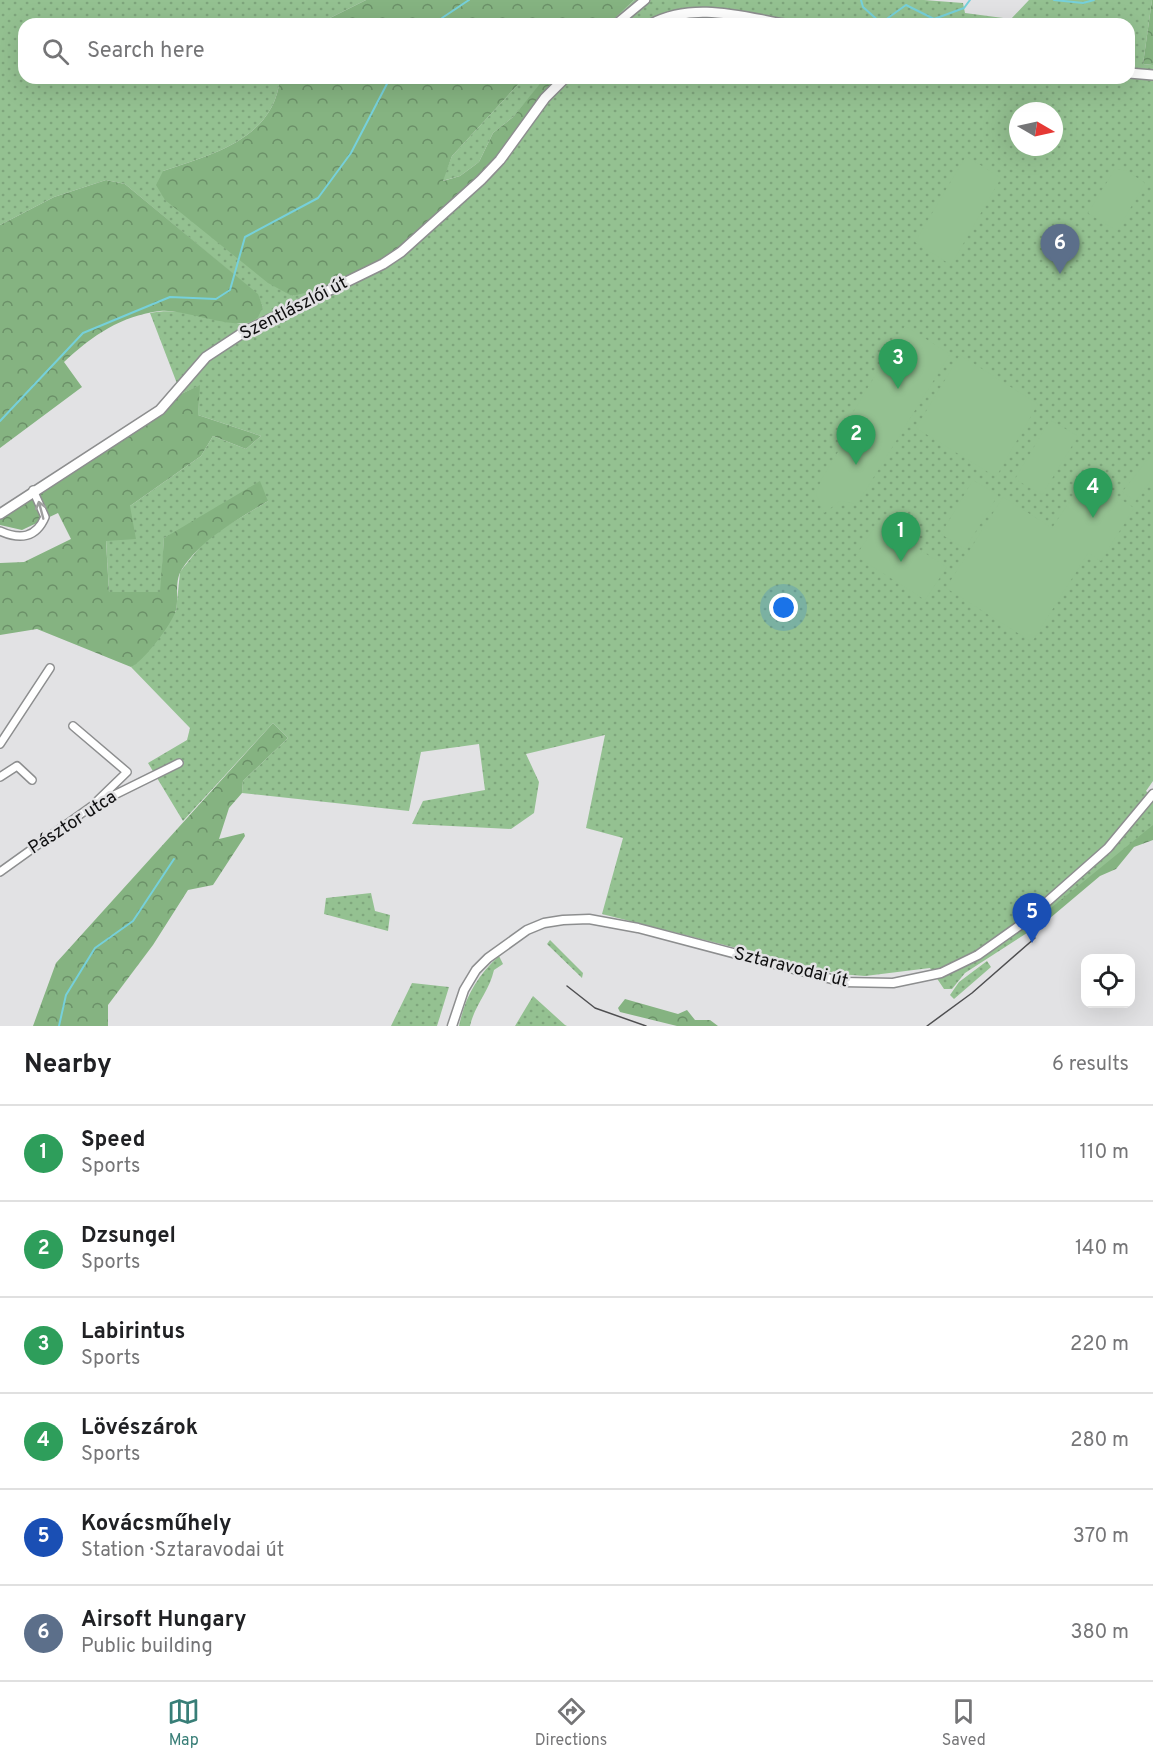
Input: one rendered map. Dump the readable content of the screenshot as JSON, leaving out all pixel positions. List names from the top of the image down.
{
  "streets": {
    "main road": ["Szentlászlói út"],
    "street": ["Pásztor utca", "Sztaravodai út"]
  },
  "north": "right",
  "page": {
    "search": "Search here",
    "pins": [
      "6",
      "3",
      "2",
      "4",
      "1",
      "5"
    ],
    "heading": ["Nearby", "6 results"],
    "list": [
      {
        "mark": "1",
        "name": "Speed",
        "note": "Sports",
        "value": "110 m"
      },
      {
        "mark": "2",
        "name": "Dzsungel",
        "note": "Sports",
        "value": "140 m"
      },
      {
        "mark": "3",
        "name": "Labirintus",
        "note": "Sports",
        "value": "220 m"
      },
      {
        "mark": "4",
        "name": "Lövészárok",
        "note": "Sports",
        "value": "280 m"
      },
      {
        "mark": "5",
        "name": "Kovácsműhely",
        "note": "Station · Sztaravodai út",
        "value": "370 m"
      },
      {
        "mark": "6",
        "name": "Airsoft Hungary",
        "note": "Public building",
        "value": "380 m"
      }
    ],
    "nav": ["Map", "Directions", "Saved"]
  }
}
